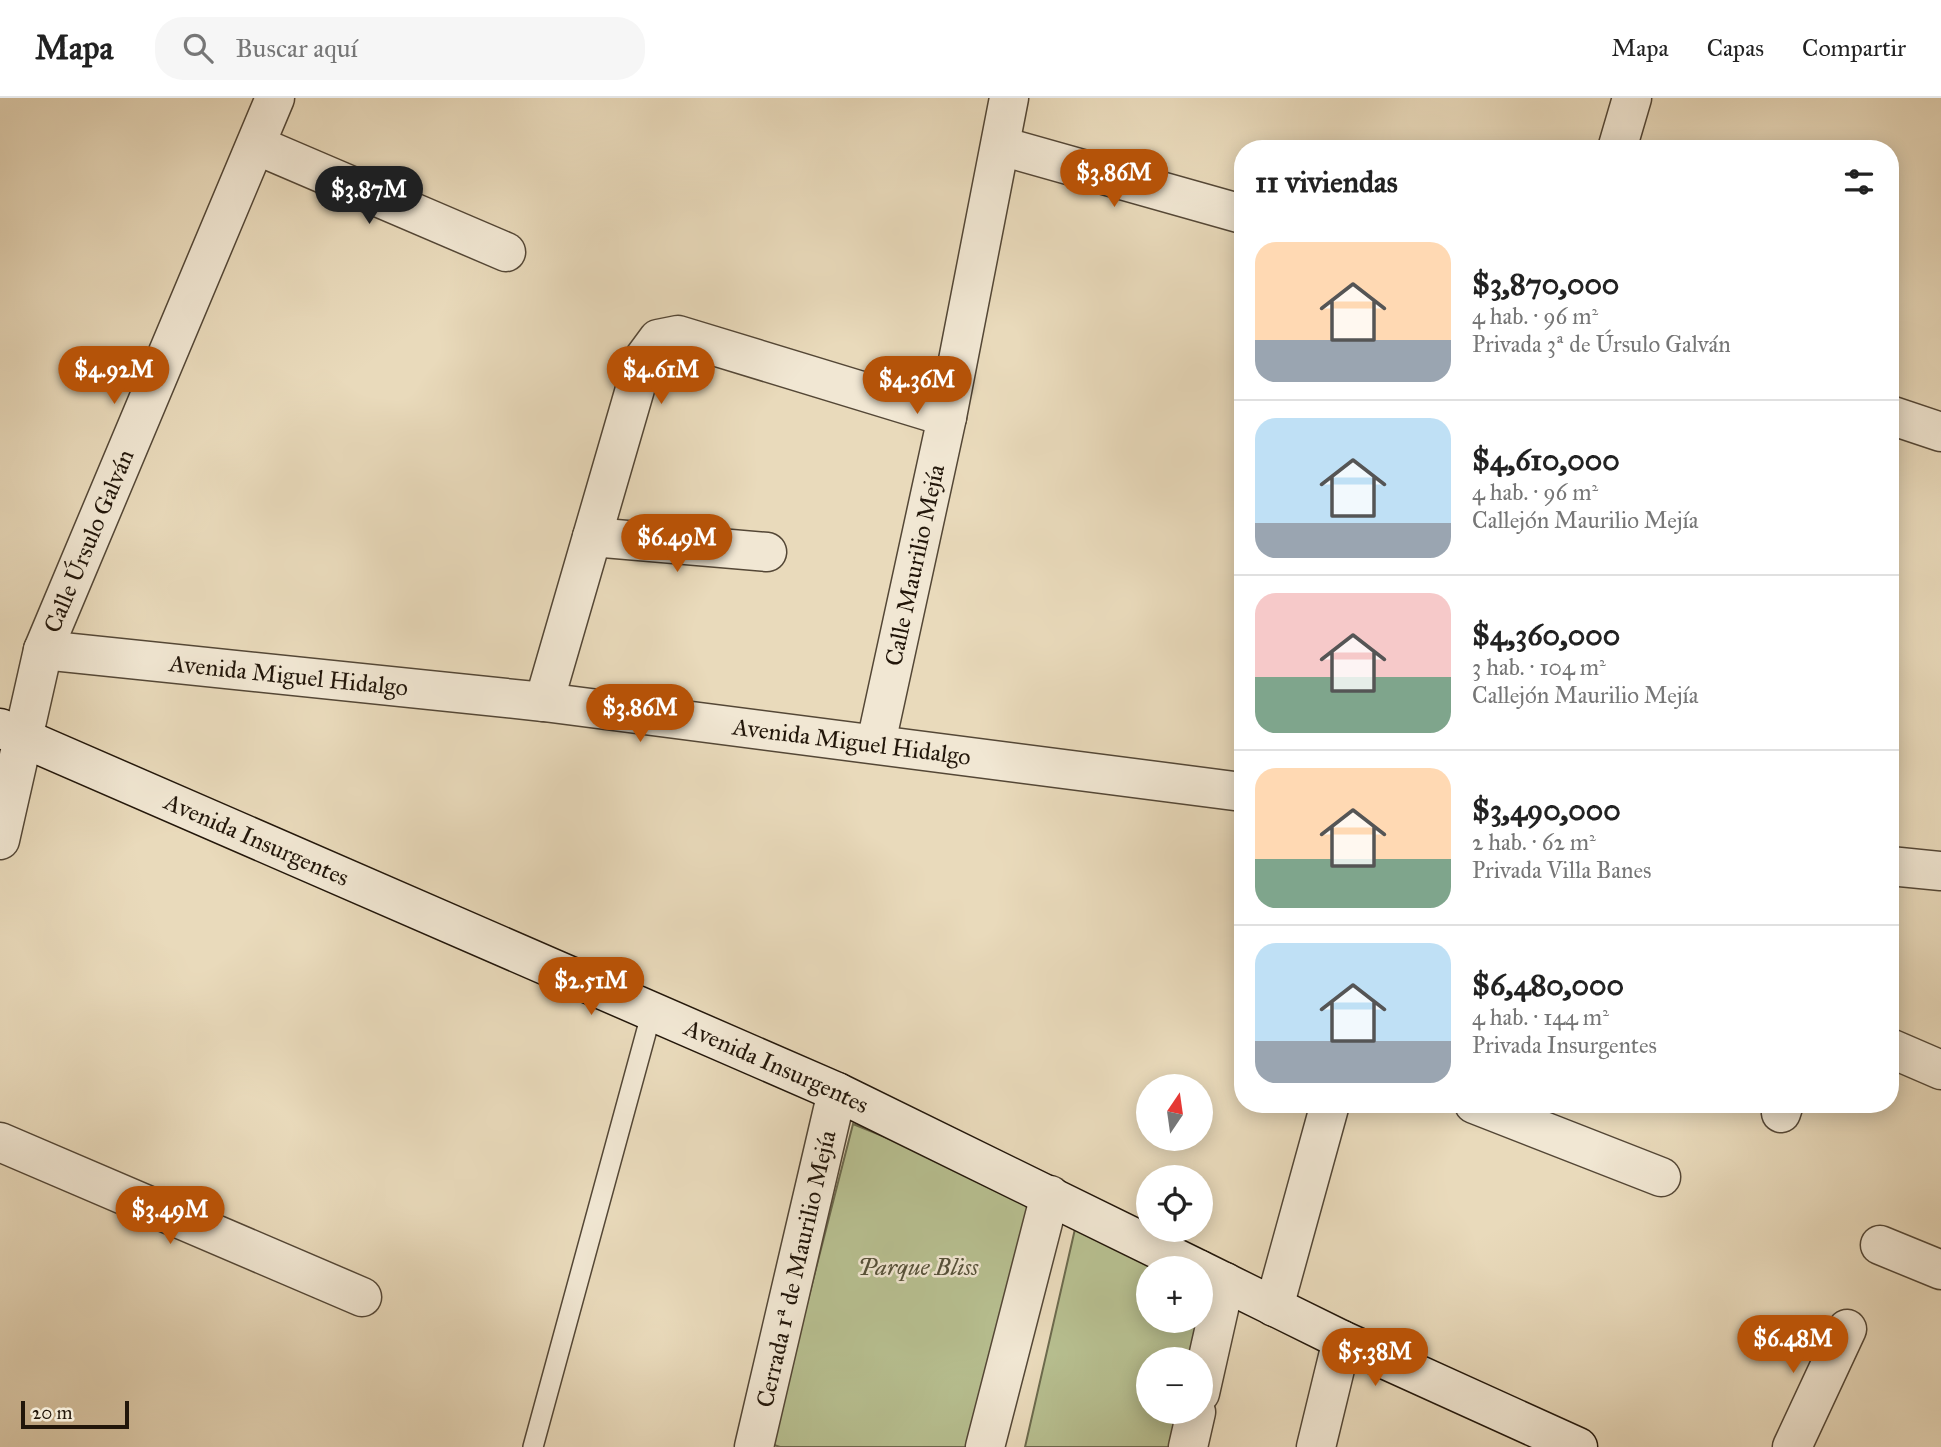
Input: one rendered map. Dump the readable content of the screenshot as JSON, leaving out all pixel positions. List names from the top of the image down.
{
  "streets": {
    "street": [
      "Calle Úrsulo Galván",
      "Calle Maurilio Mejía",
      "Avenida Miguel Hidalgo",
      "Avenida Insurgentes",
      "Cerrada 1ª de Maurilio Mejía"
    ]
  },
  "crossings": [
    ["Calle Úrsulo Galván", "Avenida Miguel Hidalgo"],
    ["Calle Úrsulo Galván", "Avenida Insurgentes"],
    ["Calle Maurilio Mejía", "Avenida Miguel Hidalgo"],
    ["Avenida Insurgentes", "Cerrada 1ª de Maurilio Mejía"]
  ],
  "parks": ["Parque Bliss"],
  "scale_bar": "20 m",
  "north": "top",
  "page": {
    "header": "Mapa",
    "search": "Buscar aquí",
    "nav": ["Mapa", "Capas", "Compartir"],
    "heading": "11 viviendas",
    "price": [
      "$3.86M",
      "$3.87M",
      "$4.92M",
      "$4.61M",
      "$4.36M",
      "$6.49M",
      "$3.86M",
      "$2.51M",
      "$3.49M",
      "$6.48M",
      "$5.38M"
    ],
    "list": [
      {
        "name": "$3,870,000",
        "note": "4 hab. · 96 m² · Privada 3ª de Úrsulo Galván"
      },
      {
        "name": "$4,610,000",
        "note": "4 hab. · 96 m² · Callejón Maurilio Mejía"
      },
      {
        "name": "$4,360,000",
        "note": "3 hab. · 104 m² · Callejón Maurilio Mejía"
      },
      {
        "name": "$3,490,000",
        "note": "2 hab. · 62 m² · Privada Villa Banes"
      },
      {
        "name": "$6,480,000",
        "note": "4 hab. · 144 m² · Privada Insurgentes"
      }
    ],
    "map_buttons": ["+", "−"],
    "scale": "20 m"
  }
}
